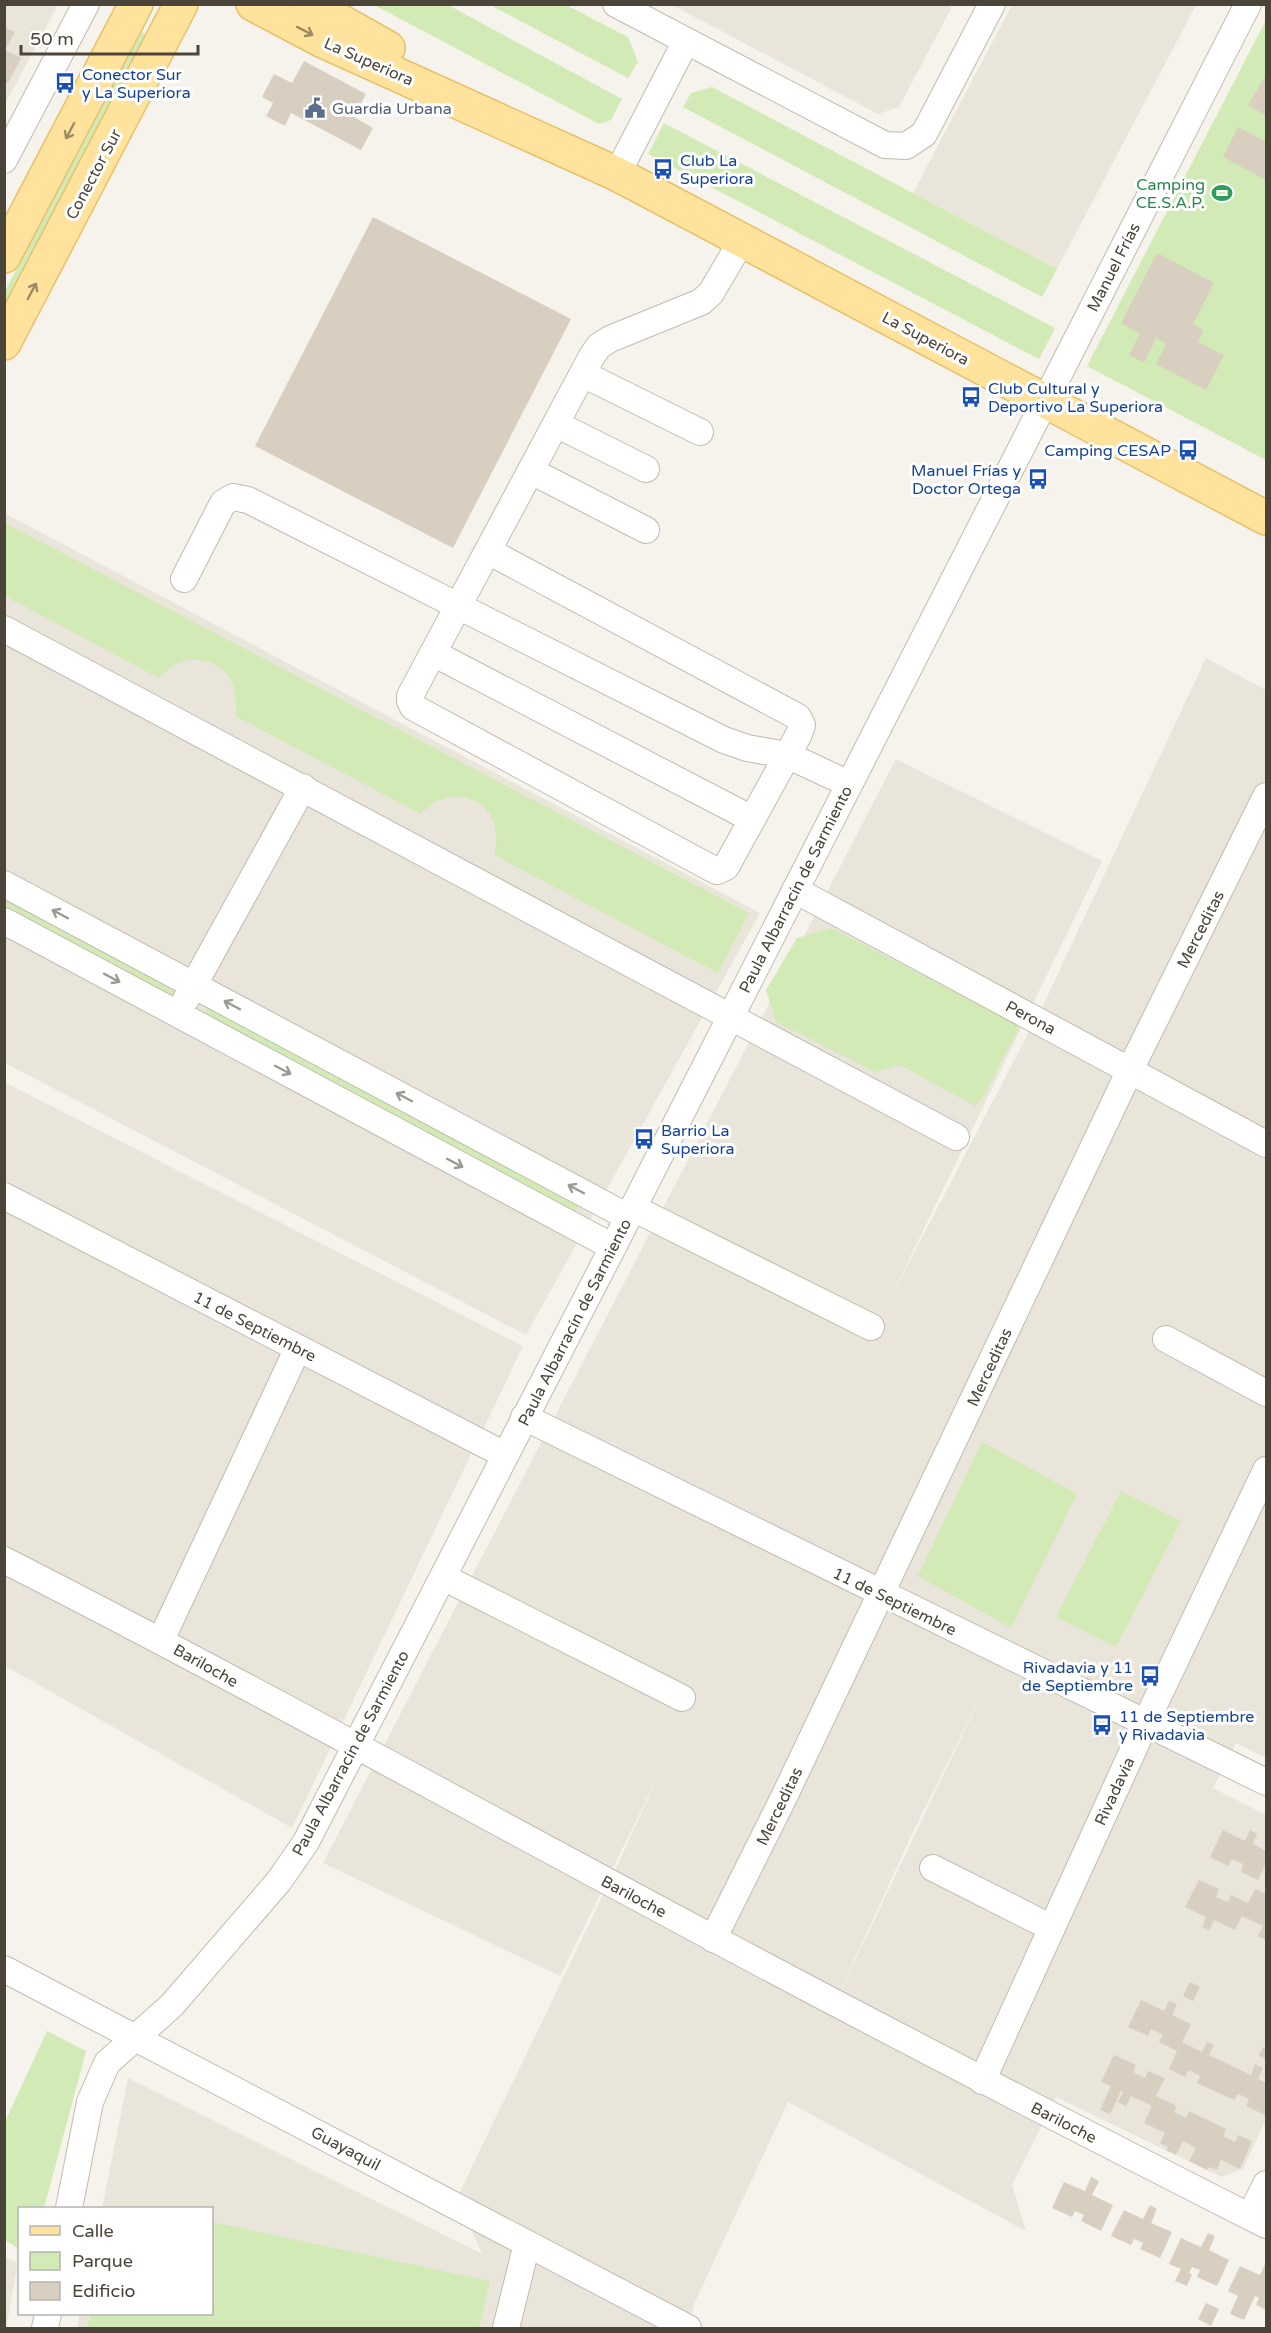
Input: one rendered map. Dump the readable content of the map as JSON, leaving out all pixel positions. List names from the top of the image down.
{
  "streets": {
    "main road": ["La Superiora", "Conector Sur"],
    "street": [
      "Manuel Frías",
      "Paula Albarracín de Sarmiento",
      "Merceditas",
      "Perona",
      "11 de Septiembre",
      "Bariloche",
      "Rivadavia",
      "Guayaquil"
    ]
  },
  "crossings": [
    ["La Superiora", "Manuel Frías"],
    ["La Superiora", "Paula Albarracín de Sarmiento"],
    ["Manuel Frías", "Paula Albarracín de Sarmiento"],
    ["Paula Albarracín de Sarmiento", "Perona"],
    ["Paula Albarracín de Sarmiento", "11 de Septiembre"],
    ["Paula Albarracín de Sarmiento", "Bariloche"],
    ["Paula Albarracín de Sarmiento", "Guayaquil"],
    ["Merceditas", "Perona"],
    ["Merceditas", "11 de Septiembre"],
    ["Merceditas", "Bariloche"],
    ["11 de Septiembre", "Rivadavia"],
    ["Bariloche", "Rivadavia"]
  ],
  "places": {
    "bus stop": [
      "Conector Sur y La Superiora",
      "Club La Superiora",
      "Club Cultural y Deportivo La Superiora",
      "Camping CESAP",
      "Manuel Frías y Doctor Ortega",
      "Barrio La Superiora",
      "Rivadavia y 11 de Septiembre",
      "11 de Septiembre y Rivadavia"
    ],
    "public building": ["Guardia Urbana"],
    "sports": ["Camping CE.S.A.P."]
  },
  "legend": ["Calle", "Parque", "Edificio"],
  "scale_bar": "50 m"
}
